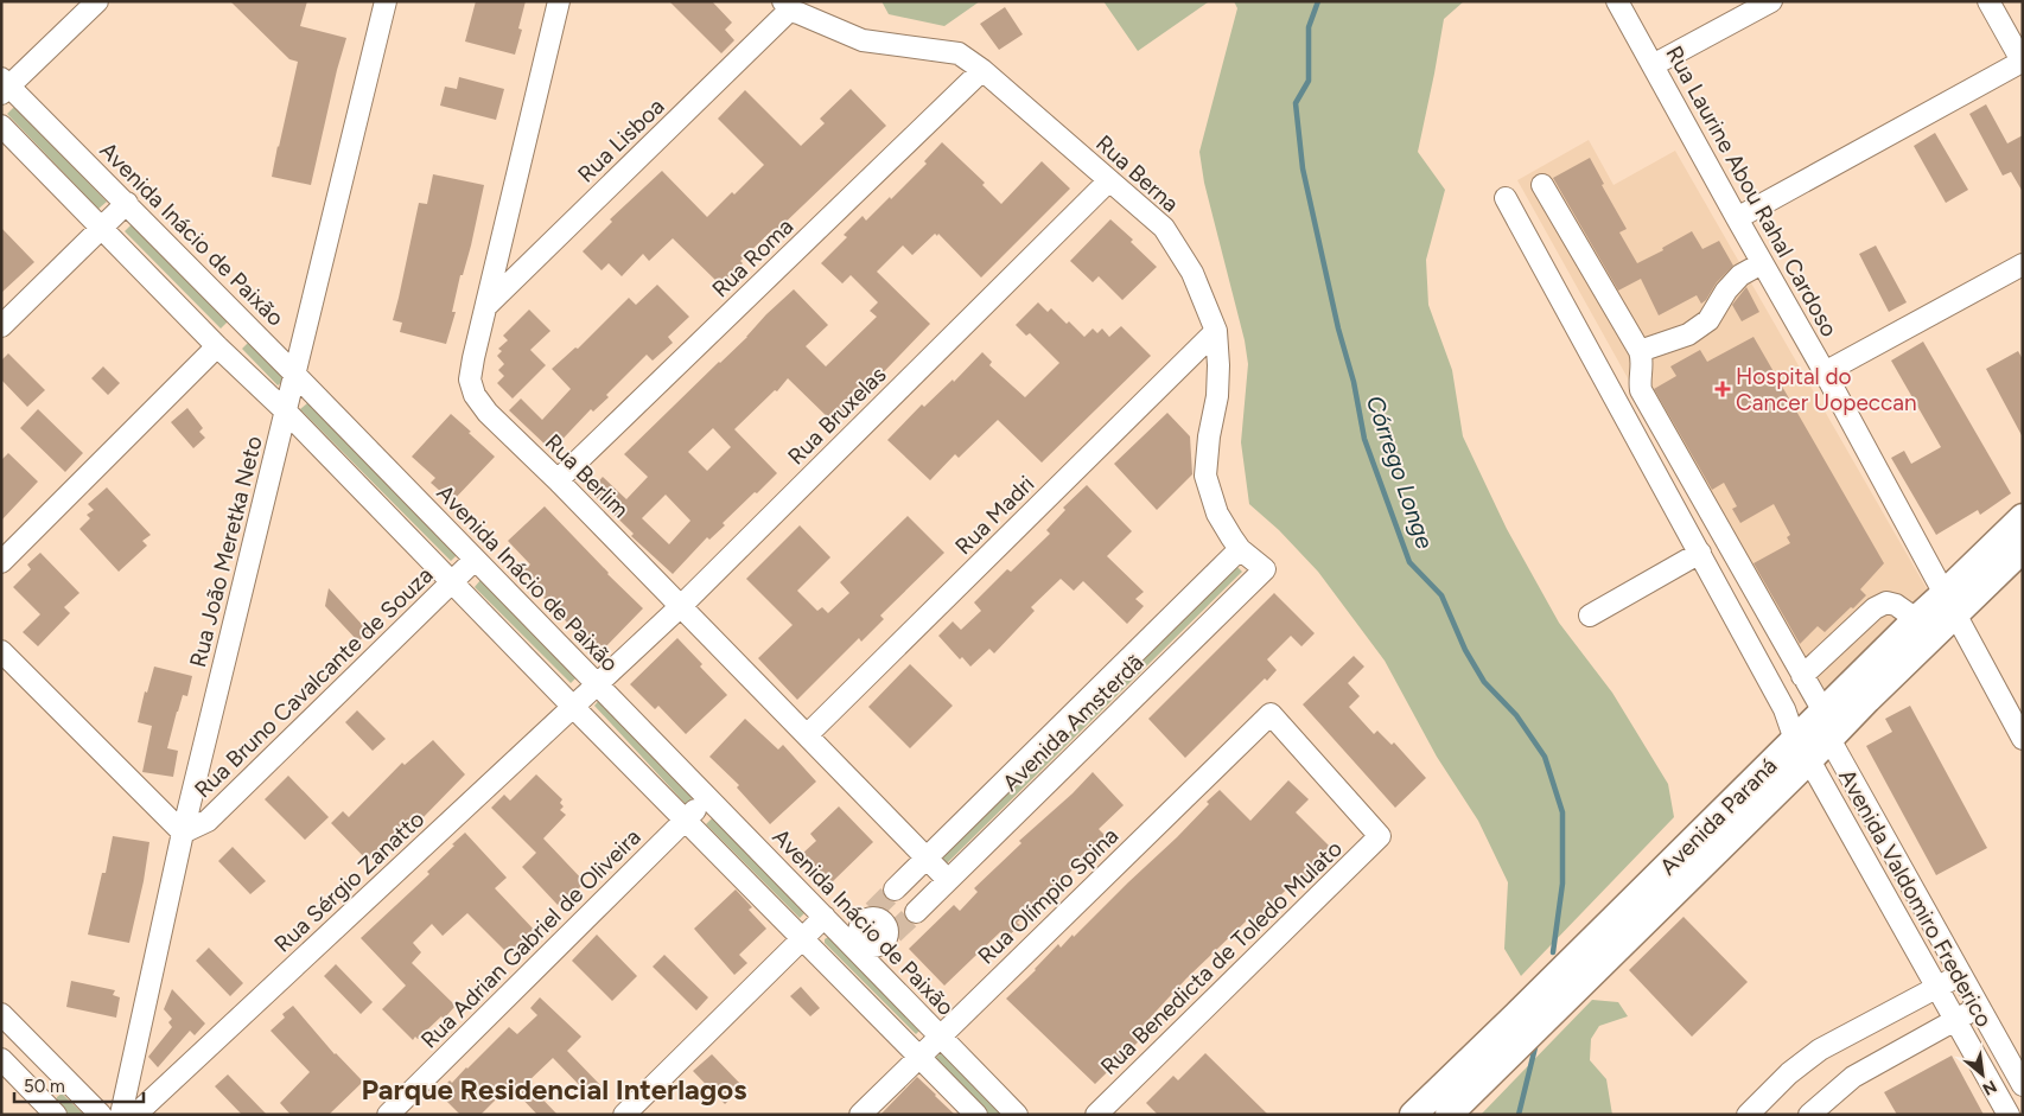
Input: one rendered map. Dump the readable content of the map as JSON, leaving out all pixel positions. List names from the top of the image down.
{
  "streets": {
    "main road": ["Avenida Paraná"],
    "street": [
      "Rua Lisboa",
      "Rua Berna",
      "Rua Laurine Abou Rahal Cardoso",
      "Avenida Inácio de Paixão",
      "Rua Roma",
      "Rua Bruxelas",
      "Rua Berlim",
      "Rua Madri",
      "Rua João Meretka Neto",
      "Rua Bruno Cavalcante de Souza",
      "Avenida Amsterdã",
      "Rua Sérgio Zanatto",
      "Rua Olímpio Spina",
      "Avenida Valdomiro Frederico",
      "Rua Adrian Gabriel de Oliveira",
      "Rua Benedicta de Toledo Mulato"
    ]
  },
  "crossings": [
    ["Rua Lisboa", "Rua Berna"],
    ["Rua Lisboa", "Rua Berlim"],
    ["Rua Berna", "Rua Roma"],
    ["Rua Berna", "Rua Bruxelas"],
    ["Rua Berna", "Rua Madri"],
    ["Rua Berna", "Avenida Amsterdã"],
    ["Rua Laurine Abou Rahal Cardoso", "Avenida Paraná"],
    ["Avenida Inácio de Paixão", "Rua Bruxelas"],
    ["Avenida Inácio de Paixão", "Rua João Meretka Neto"],
    ["Avenida Inácio de Paixão", "Rua Bruno Cavalcante de Souza"],
    ["Avenida Inácio de Paixão", "Rua Sérgio Zanatto"],
    ["Avenida Inácio de Paixão", "Rua Olímpio Spina"],
    ["Avenida Inácio de Paixão", "Rua Adrian Gabriel de Oliveira"],
    ["Rua Roma", "Rua Berlim"],
    ["Rua Bruxelas", "Rua Berlim"],
    ["Rua Bruxelas", "Rua Sérgio Zanatto"],
    ["Rua Berlim", "Rua Madri"],
    ["Rua Berlim", "Avenida Amsterdã"],
    ["Rua João Meretka Neto", "Rua Bruno Cavalcante de Souza"],
    ["Avenida Paraná", "Avenida Valdomiro Frederico"],
    ["Rua Olímpio Spina", "Rua Benedicta de Toledo Mulato"]
  ],
  "districts": ["Parque Residencial Interlagos"],
  "water": ["Córrego Longe"],
  "places": {
    "health": ["Hospital do Cancer Uopeccan"]
  },
  "scale_bar": "50 m",
  "north": "bottom right"
}
